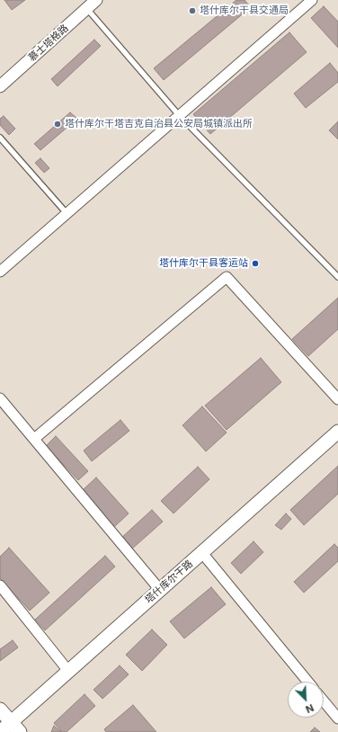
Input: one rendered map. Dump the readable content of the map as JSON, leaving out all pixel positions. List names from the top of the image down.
{
  "streets": {
    "main road": ["塔什库尔干路"],
    "street": ["慕士塔格路"]
  },
  "places": ["塔什库尔干县交通局", "塔什库尔干塔吉克自治县公安局城镇派出所", "塔什库尔干县客运站"],
  "north": "bottom right"
}
